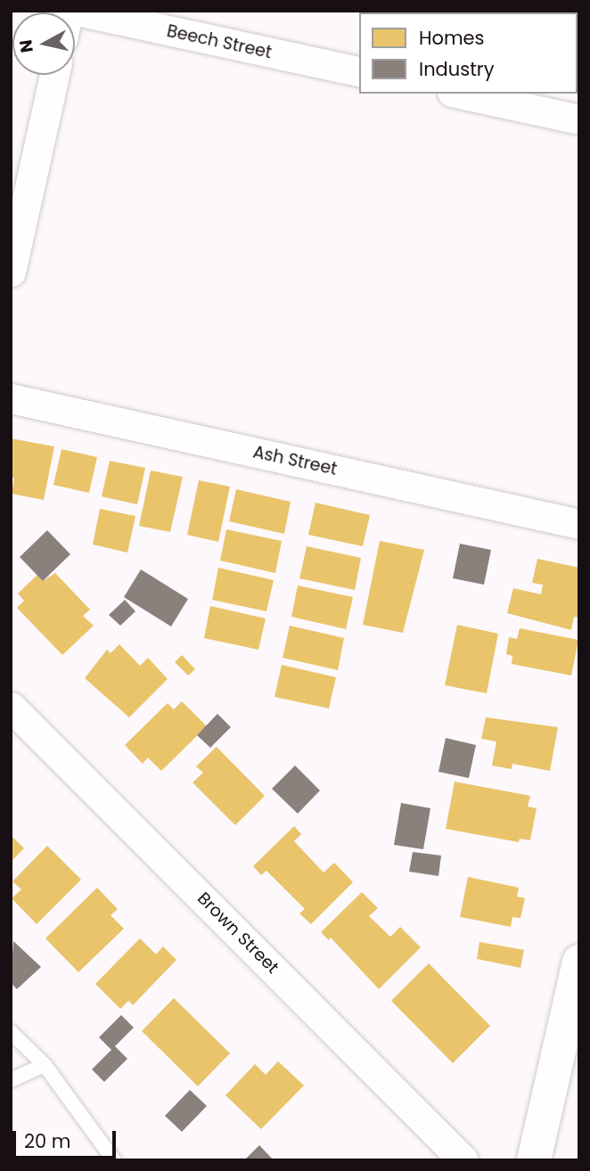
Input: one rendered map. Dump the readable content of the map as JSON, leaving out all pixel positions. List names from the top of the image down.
{
  "streets": {
    "street": ["Beech Street", "Ash Street", "Brown Street"]
  },
  "legend": ["Homes", "Industry"],
  "scale_bar": "20 m",
  "north": "left"
}
